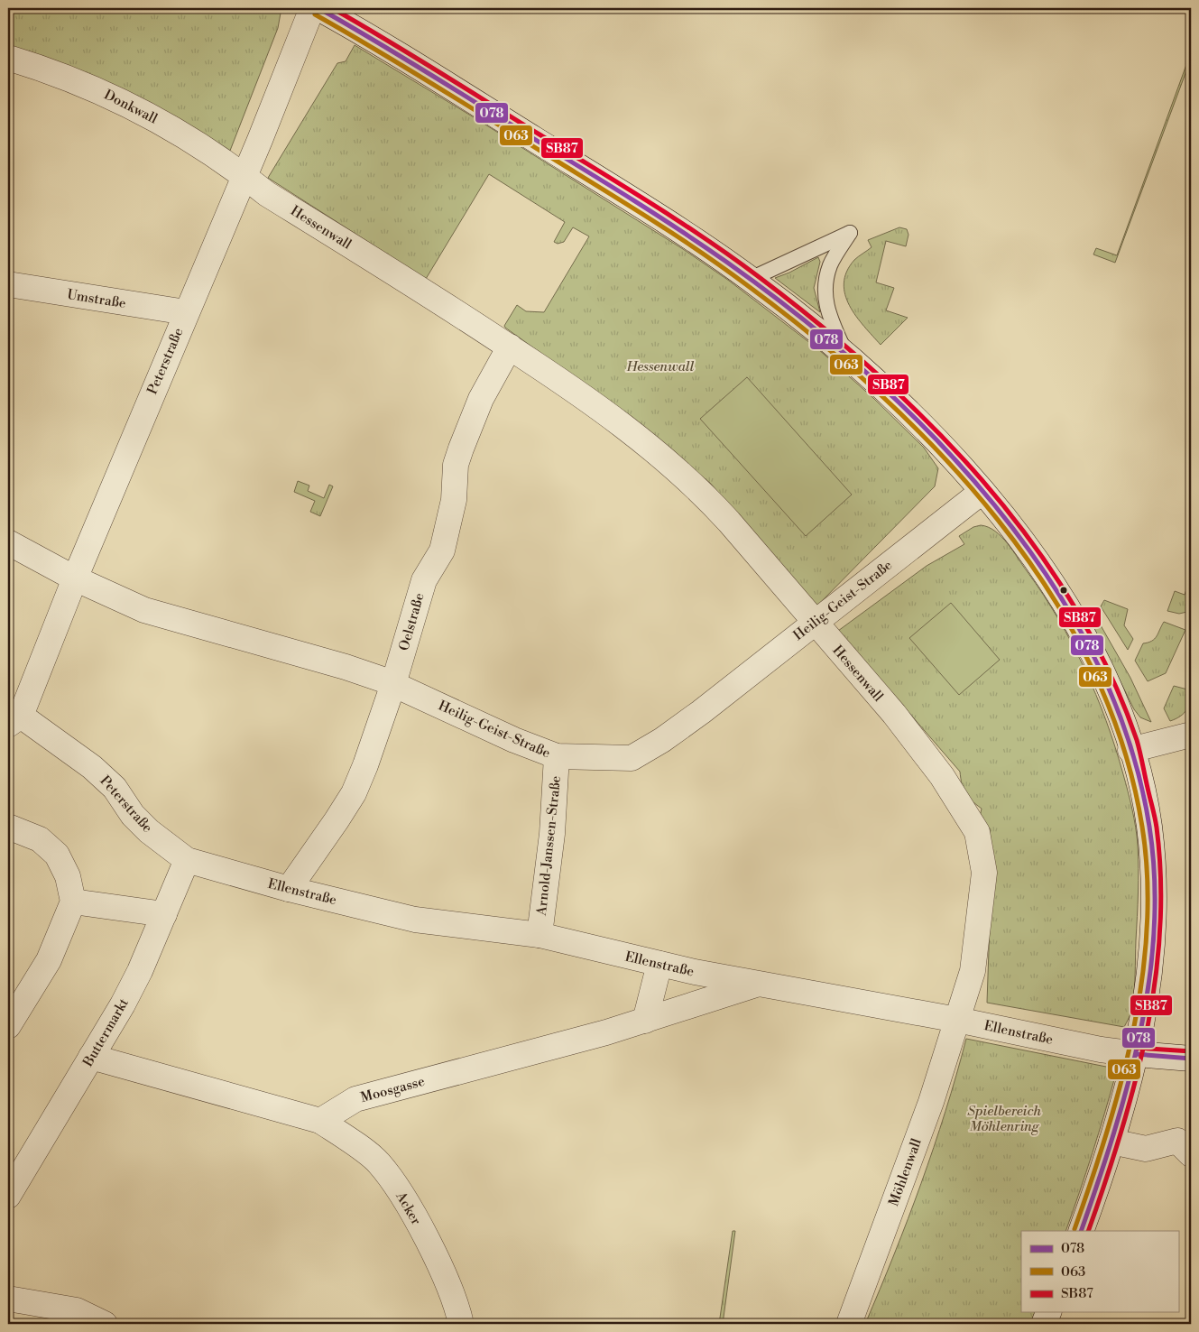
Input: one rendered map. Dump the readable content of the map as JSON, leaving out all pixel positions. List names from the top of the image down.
{
  "streets": {
    "street": [
      "Donkwall",
      "Hessenwall",
      "Umstraße",
      "Peterstraße",
      "Heilig-Geist-Straße",
      "Oelstraße",
      "Arnold-Janssen-Straße",
      "Ellenstraße",
      "Buttermarkt",
      "Moosgasse",
      "Möhlenwall",
      "Acker"
    ]
  },
  "crossings": [
    ["Donkwall", "Hessenwall"],
    ["Donkwall", "Peterstraße"],
    ["Hessenwall", "Peterstraße"],
    ["Hessenwall", "Heilig-Geist-Straße"],
    ["Hessenwall", "Oelstraße"],
    ["Hessenwall", "Ellenstraße"],
    ["Hessenwall", "Möhlenwall"],
    ["Umstraße", "Peterstraße"],
    ["Peterstraße", "Heilig-Geist-Straße"],
    ["Peterstraße", "Ellenstraße"],
    ["Peterstraße", "Buttermarkt"],
    ["Heilig-Geist-Straße", "Oelstraße"],
    ["Heilig-Geist-Straße", "Arnold-Janssen-Straße"],
    ["Oelstraße", "Ellenstraße"],
    ["Arnold-Janssen-Straße", "Ellenstraße"],
    ["Ellenstraße", "Buttermarkt"],
    ["Ellenstraße", "Moosgasse"],
    ["Ellenstraße", "Möhlenwall"],
    ["Moosgasse", "Acker"]
  ],
  "parks": ["Hessenwall", "Spielbereich Möhlenring"],
  "lines": ["transit line 078", "transit line SB87", "transit line 063"],
  "legend": ["078", "063", "SB87"]
}
